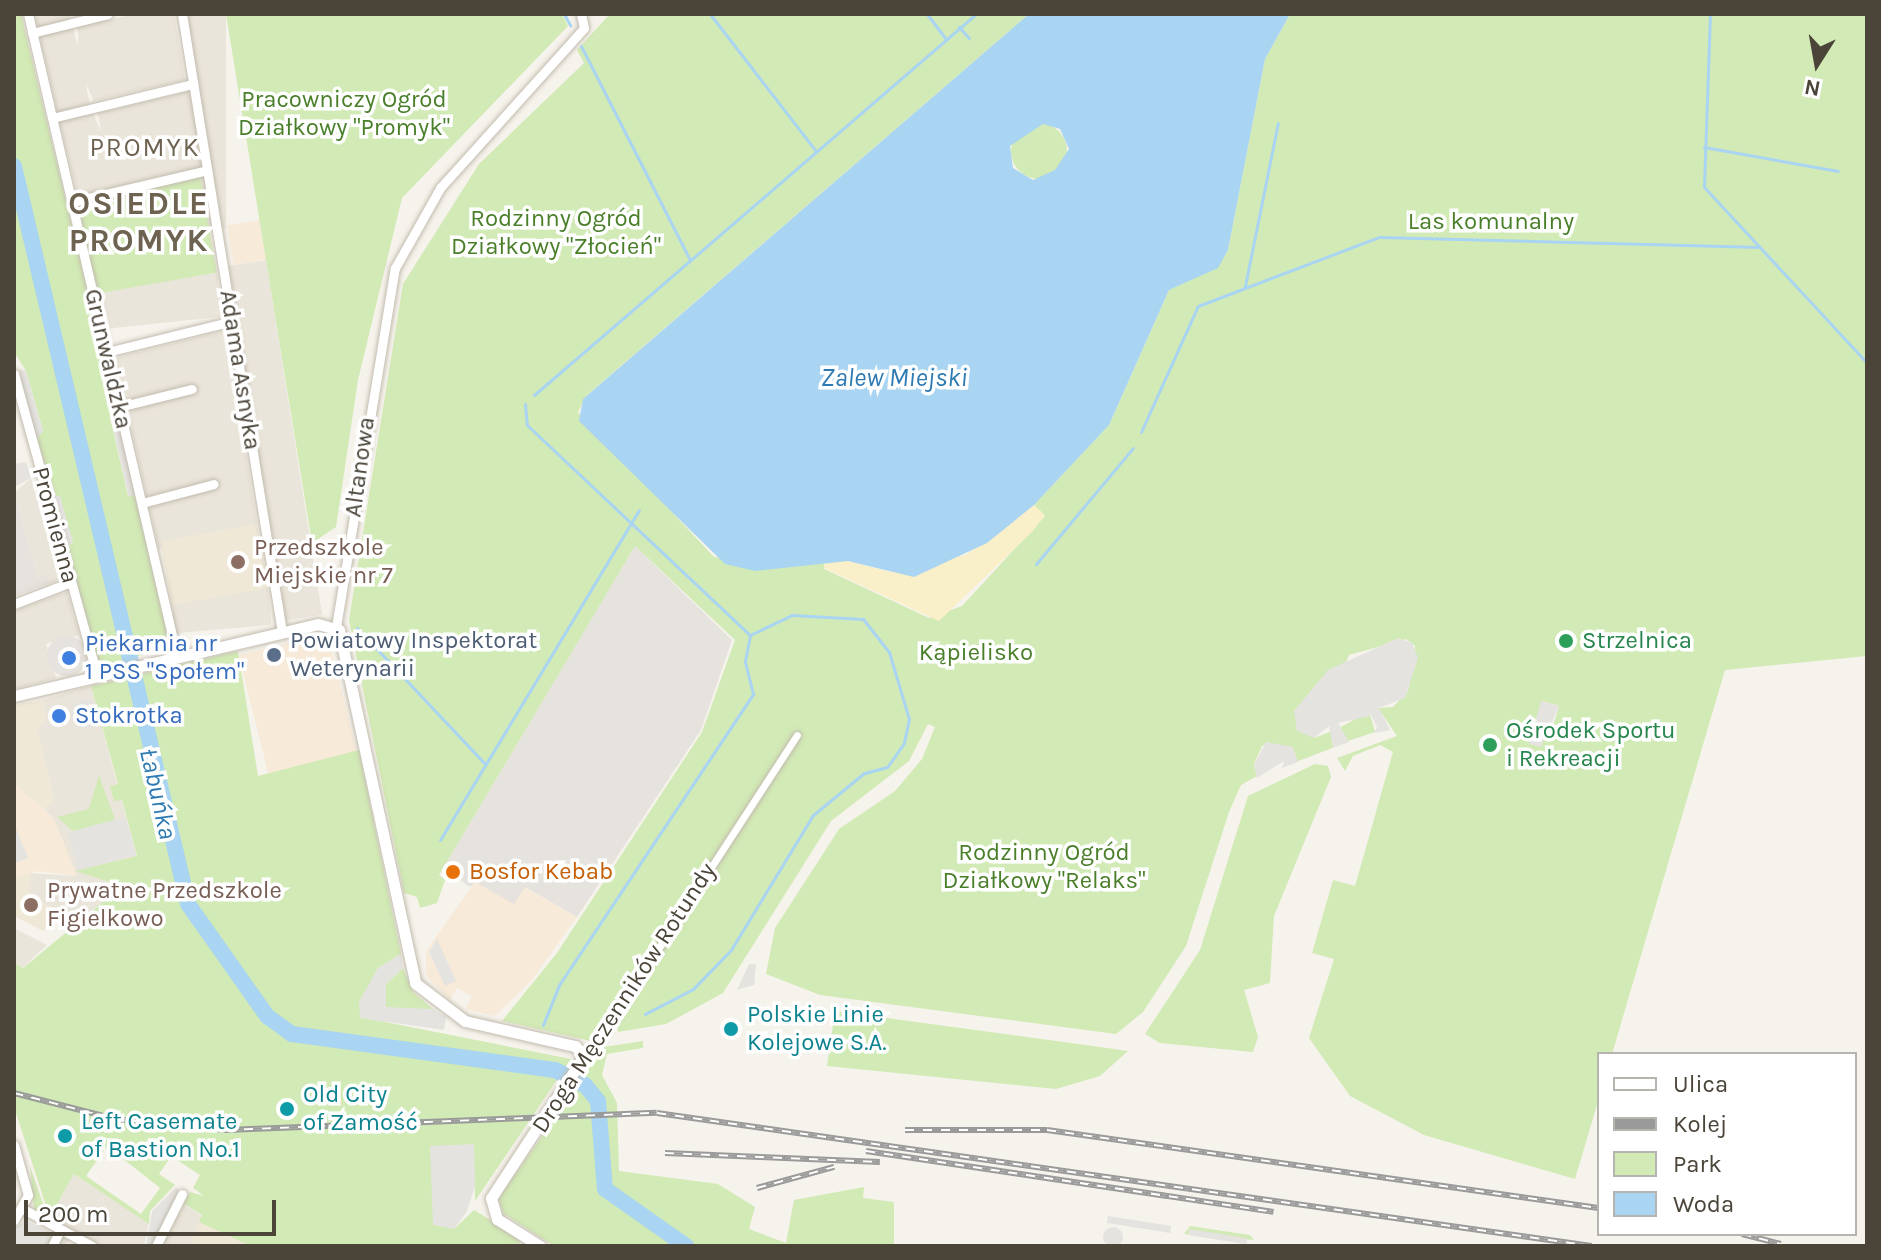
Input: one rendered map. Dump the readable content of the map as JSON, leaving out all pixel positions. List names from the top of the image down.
{
  "streets": {
    "street": [
      "Grunwaldzka",
      "Adama Asnyka",
      "Altanowa",
      "Promienna",
      "Droga Męczenników Rotundy"
    ]
  },
  "crossings": [
    ["Altanowa", "Droga Męczenników Rotundy"]
  ],
  "districts": ["PROMYK", "OSIEDLE PROMYK"],
  "water": ["Zalew Miejski", "Łabuńka"],
  "parks": [
    "Pracowniczy Ogród Działkowy \"Promyk\"",
    "Rodzinny Ogród Działkowy \"Złocień\"",
    "Las komunalny",
    "Kąpielisko",
    "Rodzinny Ogród Działkowy \"Relaks\""
  ],
  "places": [
    "Przedszkole Miejskie nr 7",
    "Strzelnica",
    "Powiatowy Inspektorat Weterynarii",
    "Piekarnia nr 1 PSS \"Społem\"",
    "Stokrotka",
    "Ośrodek Sportu i Rekreacji",
    "Bosfor Kebab",
    "Prywatne Przedszkole Figielkowo",
    "Polskie Linie Kolejowe S.A.",
    "Old City of Zamość",
    "Left Casemate of Bastion No.1"
  ],
  "legend": [
    "Ulica",
    "Kolej",
    "Park",
    "Woda"
  ],
  "scale_bar": "200 m",
  "north": "bottom"
}
